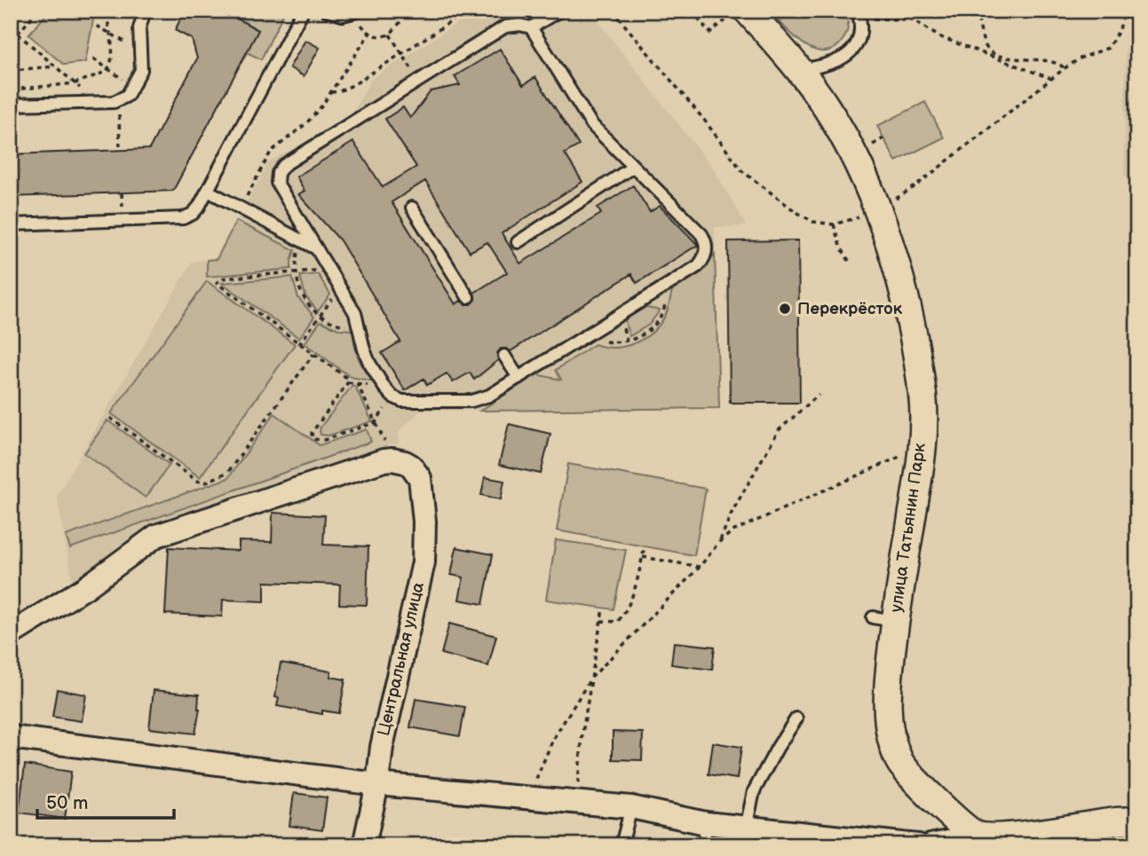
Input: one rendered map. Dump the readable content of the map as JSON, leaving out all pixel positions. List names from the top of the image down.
{
  "streets": {
    "street": ["улица Татьянин Парк", "Центральная улица"]
  },
  "places": ["Перекрёсток"],
  "scale_bar": "50 m"
}
